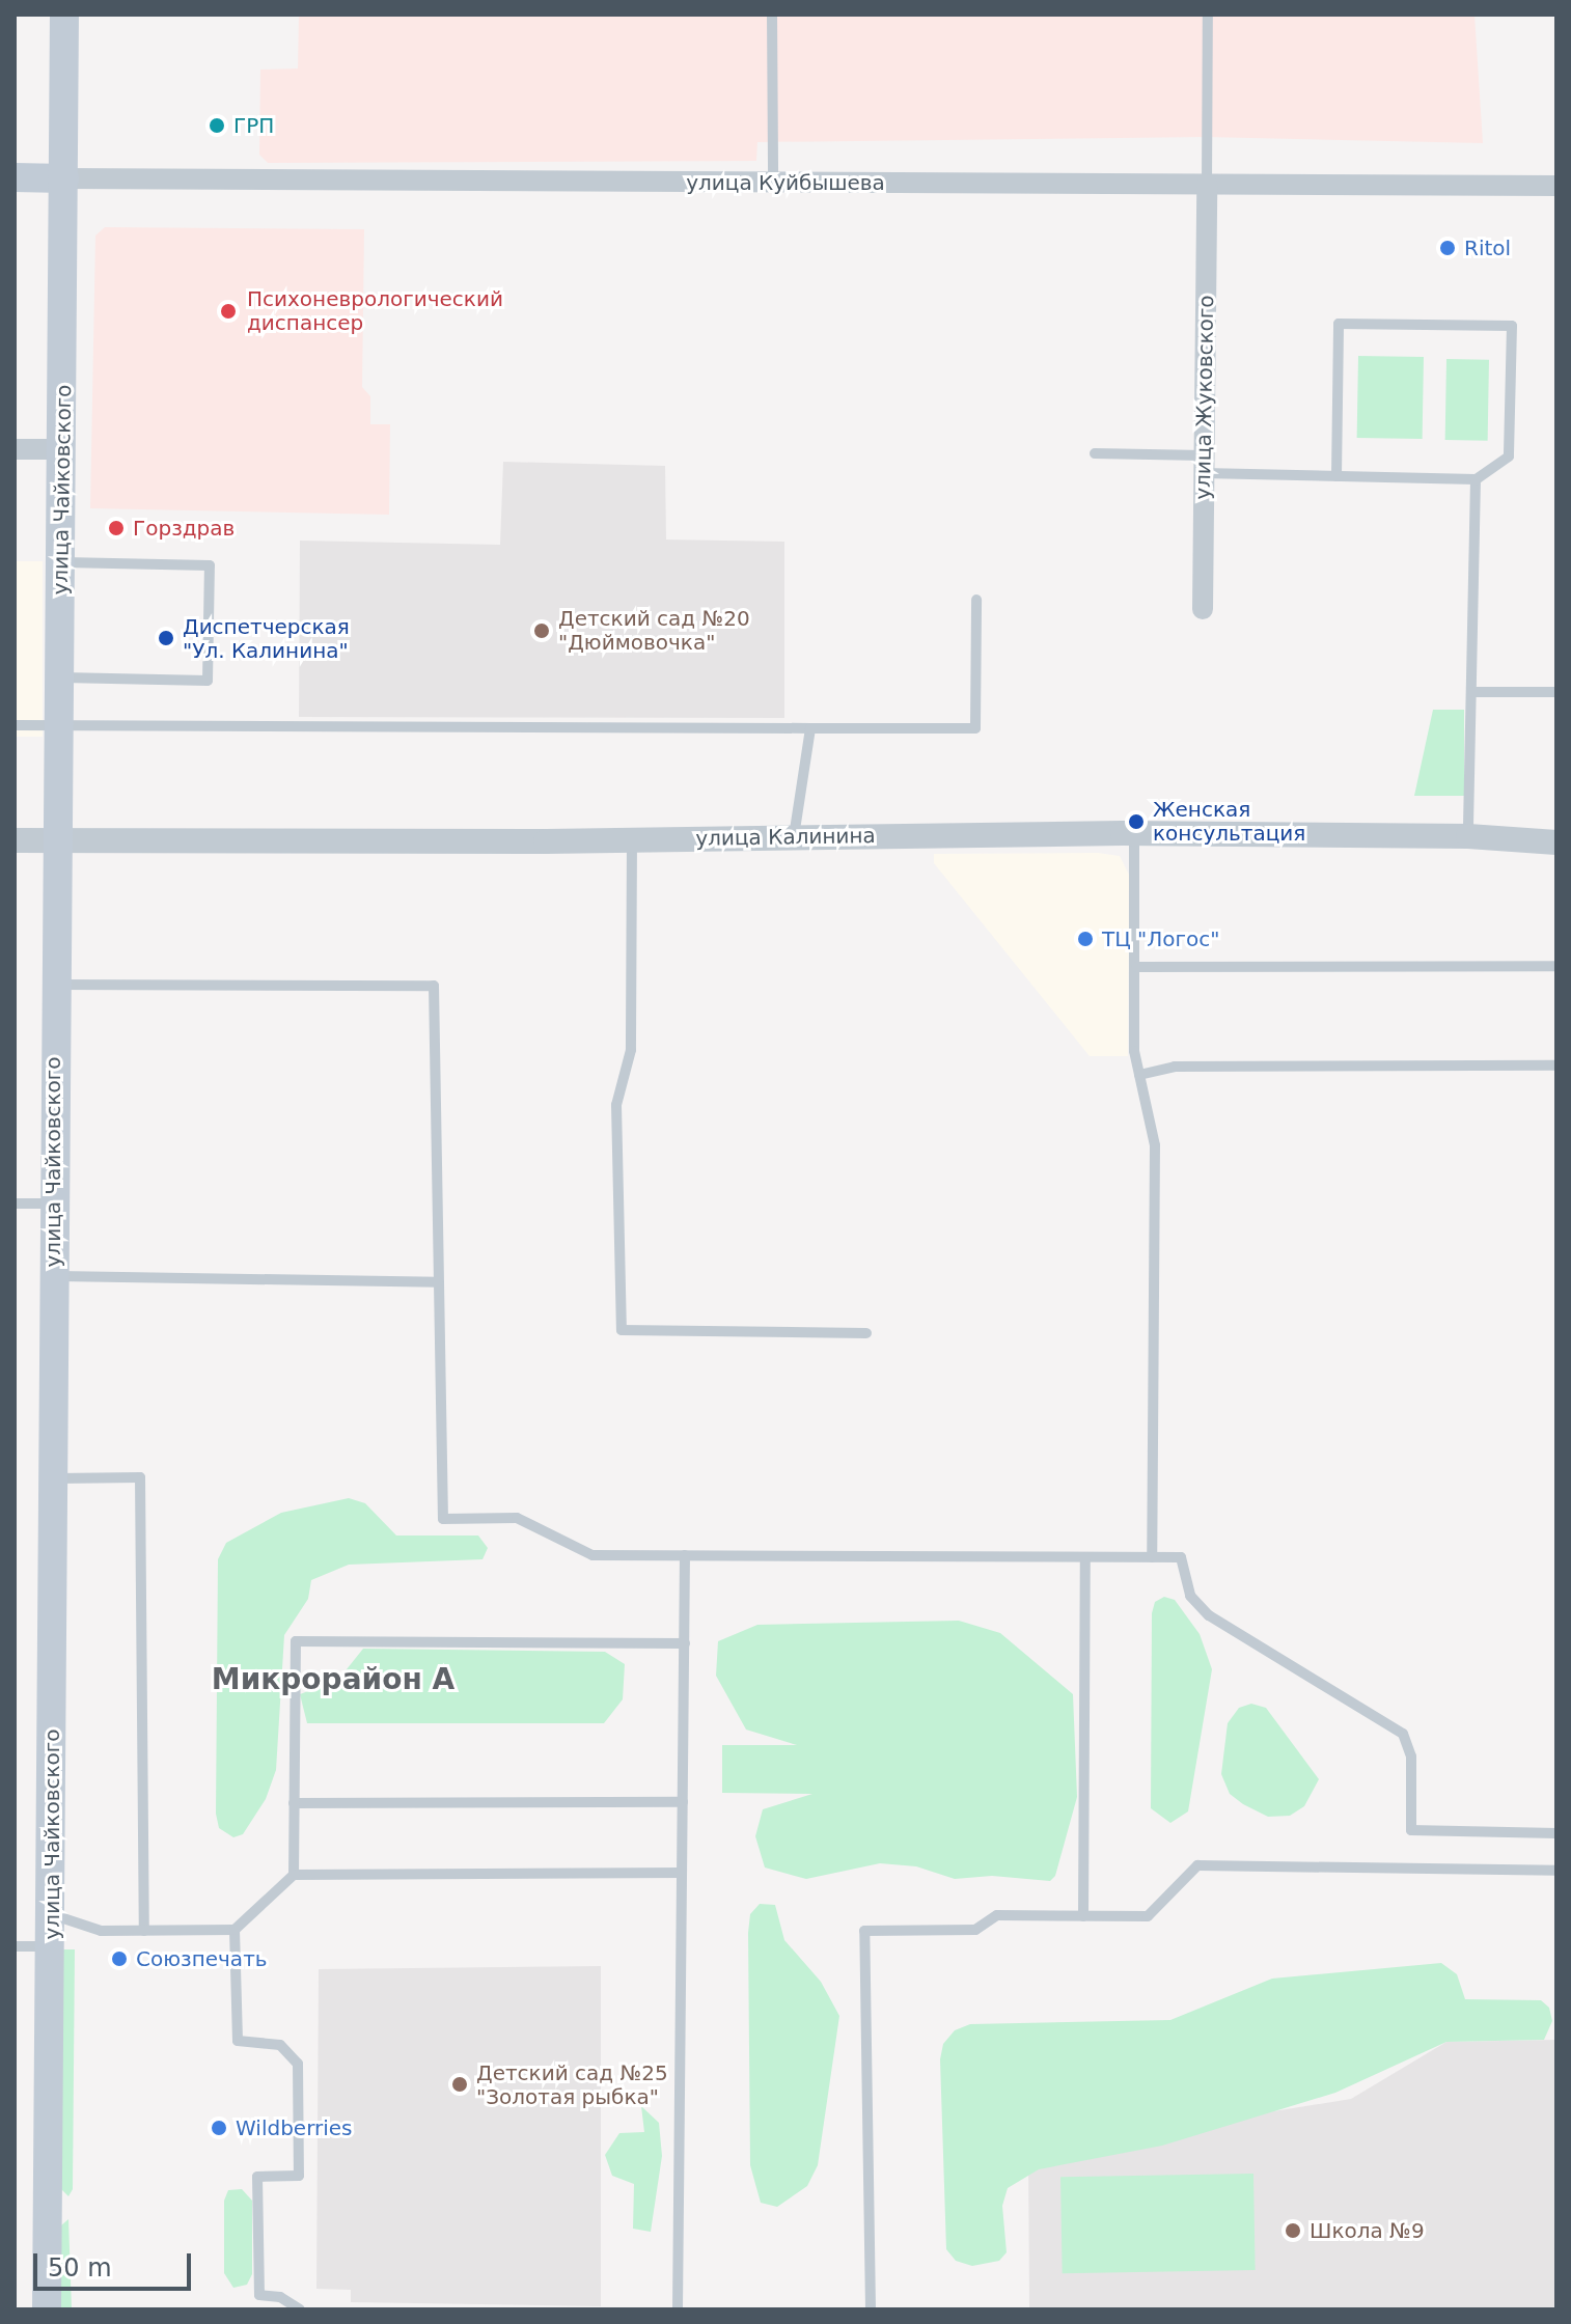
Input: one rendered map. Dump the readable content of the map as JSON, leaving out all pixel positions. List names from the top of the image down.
{
  "streets": {
    "main road": ["улица Куйбышева", "улица Чайковского"],
    "street": ["улица Жуковского", "улица Калинина"]
  },
  "crossings": [
    ["улица Куйбышева", "улица Жуковского"],
    ["улица Куйбышева", "улица Чайковского"],
    ["улица Чайковского", "улица Калинина"]
  ],
  "districts": ["Микрорайон А"],
  "places": [
    "ГРП",
    "Ritol",
    "Психоневрологический диспансер",
    "Горздрав",
    "Детский сад №20 \"Дюймовочка\"",
    "Диспетчерская \"Ул. Калинина\"",
    "Женская консультация",
    "ТЦ \"Логос\"",
    "Союзпечать",
    "Детский сад №25 \"Золотая рыбка\"",
    "Wildberries",
    "Школа №9"
  ],
  "scale_bar": "50 m"
}
